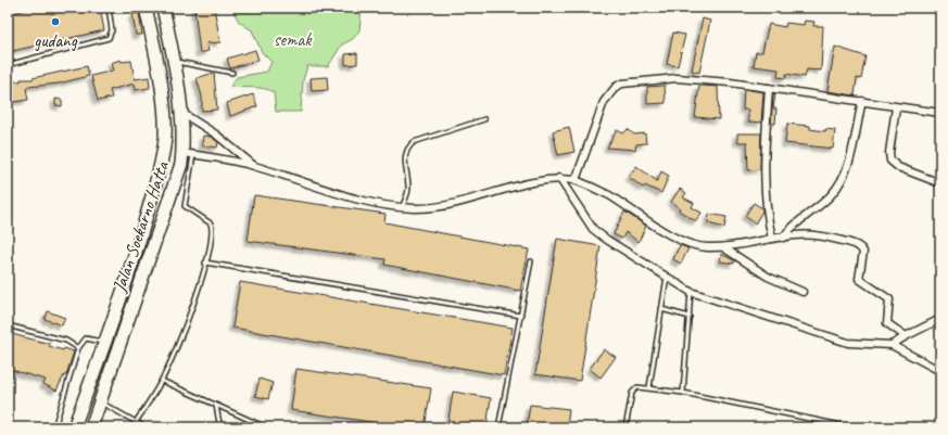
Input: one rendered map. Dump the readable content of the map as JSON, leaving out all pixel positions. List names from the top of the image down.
{
  "streets": {
    "highway": ["Jalan Soekarno Hatta"]
  },
  "parks": ["semak"],
  "places": ["gudang"]
}
